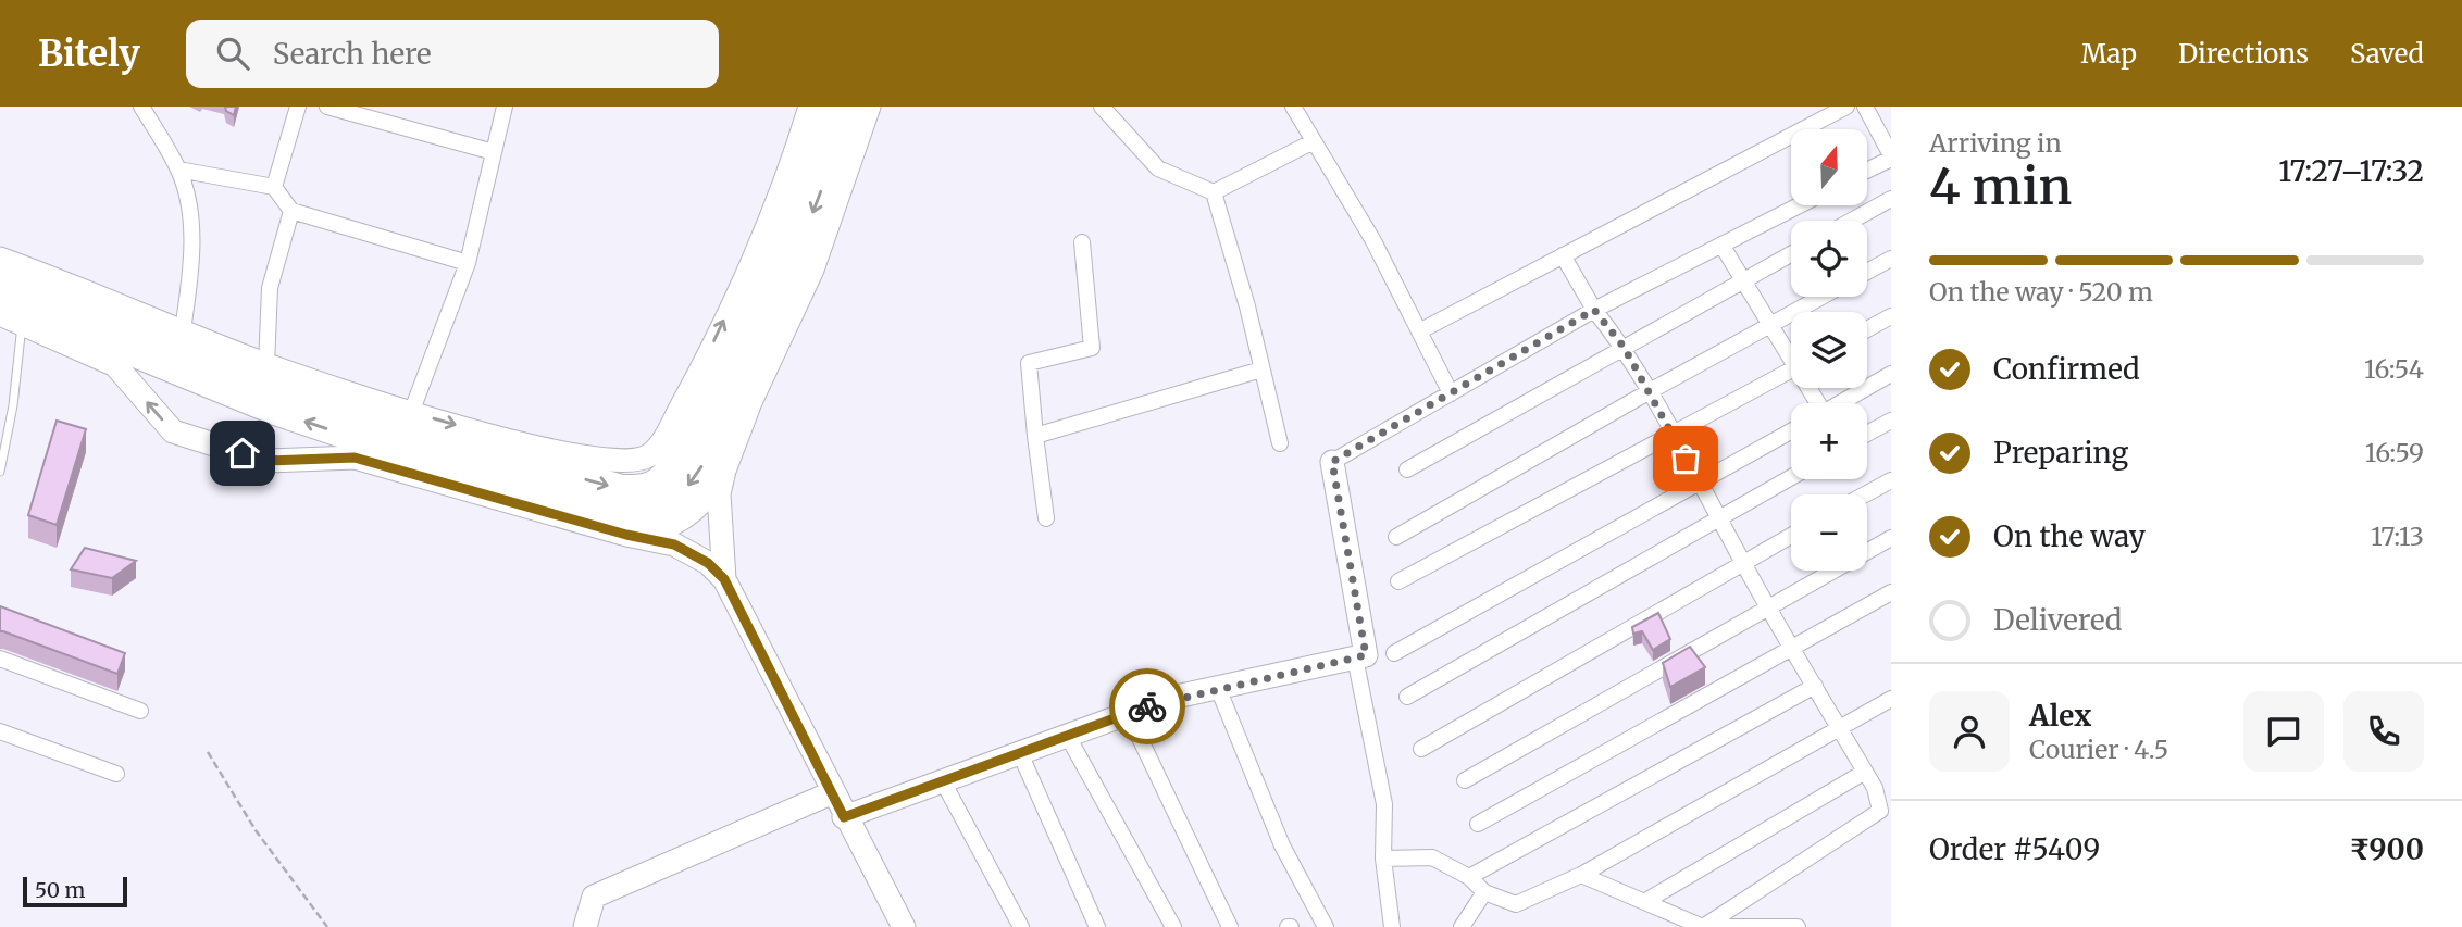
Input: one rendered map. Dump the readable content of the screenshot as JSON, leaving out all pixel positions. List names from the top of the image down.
{
  "scale_bar": "50 m",
  "north": "top",
  "page": {
    "header": "Bitely",
    "search": "Search here",
    "nav": ["Map", "Directions", "Saved"],
    "heading": ["4 min", "Arriving in", "17:27–17:32"],
    "panel": [
      "Alex",
      "Courier · 4.5",
      "Order #5409",
      "₹900"
    ],
    "map_buttons": ["+", "−"],
    "bar": "On the way · 520 m",
    "list": [
      ["Confirmed", "16:54"],
      ["Preparing", "16:59"],
      ["On the way", "17:13"],
      "Delivered"
    ],
    "scale": "50 m"
  }
}
